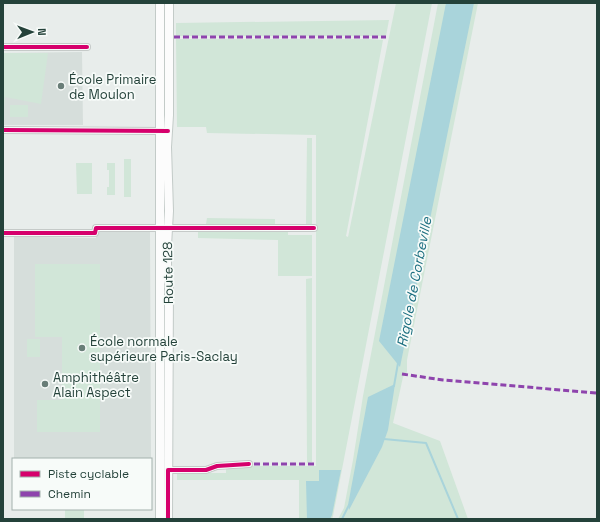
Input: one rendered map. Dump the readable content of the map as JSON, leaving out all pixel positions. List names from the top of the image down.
{
  "streets": {
    "main road": ["Route 128"]
  },
  "water": ["Rigole de Corbeville"],
  "places": ["École Primaire de Moulon", "École normale supérieure Paris-Saclay", "Amphithéâtre Alain Aspect"],
  "legend": ["Piste cyclable", "Chemin"],
  "north": "right"
}
